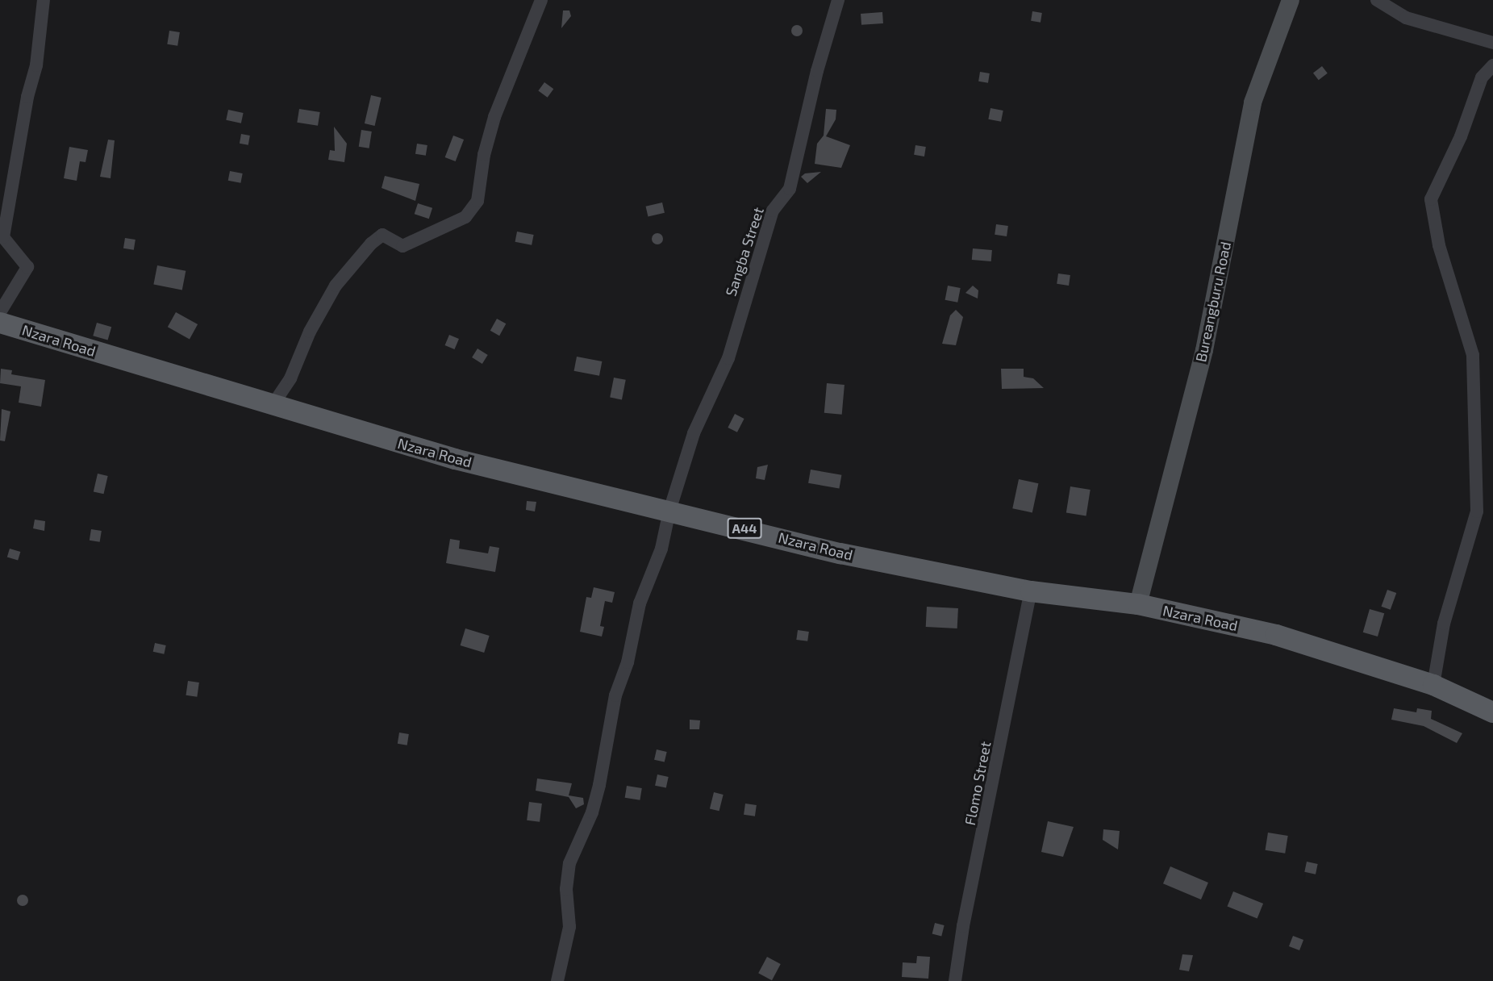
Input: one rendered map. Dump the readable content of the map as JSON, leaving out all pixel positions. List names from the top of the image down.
{
  "streets": {
    "main road": ["Nzara Road", "A44"],
    "street": ["Sangba Street", "Bureangburu Road", "Flomo Street"]
  },
  "crossings": [
    ["Sangba Street", "Nzara Road"],
    ["Bureangburu Road", "Nzara Road"],
    ["Nzara Road", "Flomo Street"]
  ]
}
